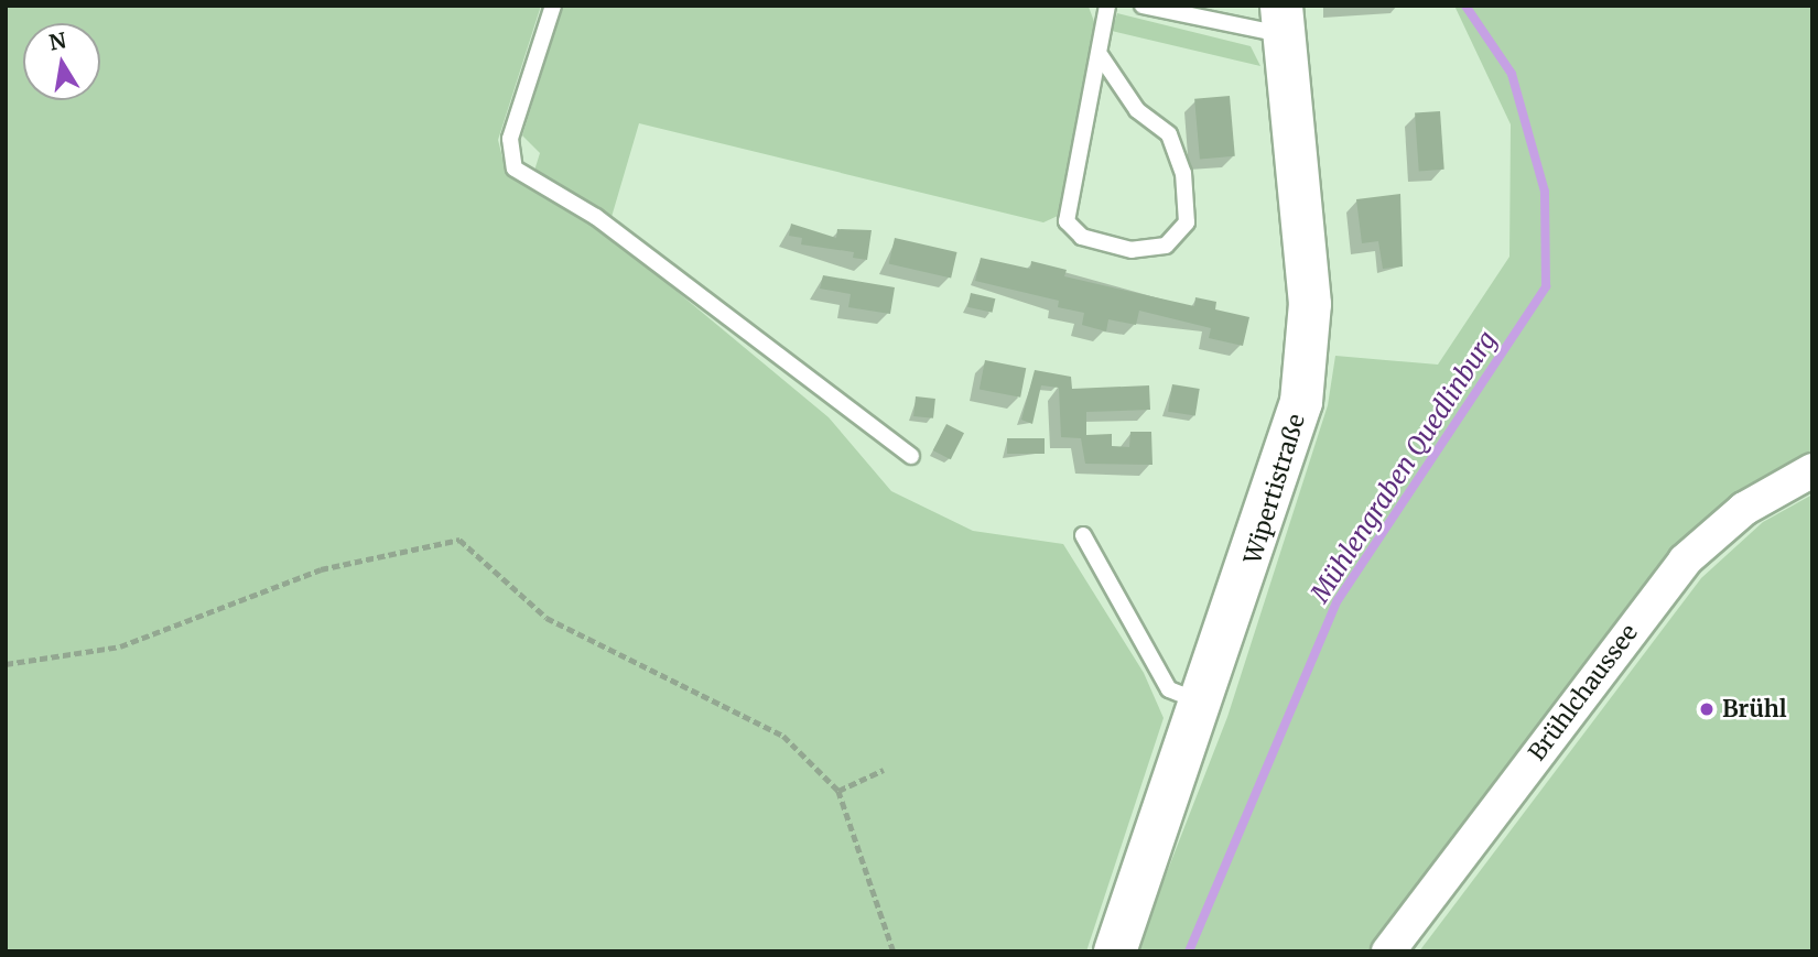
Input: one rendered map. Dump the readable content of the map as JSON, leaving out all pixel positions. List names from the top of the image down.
{
  "streets": {
    "street": ["Wipertistraße", "Brühlchaussee"]
  },
  "water": ["Mühlengraben Quedlinburg"],
  "places": ["Brühl"],
  "north": "top"
}
